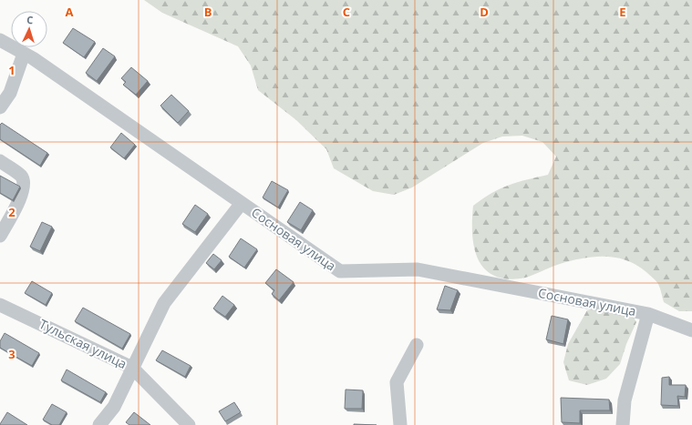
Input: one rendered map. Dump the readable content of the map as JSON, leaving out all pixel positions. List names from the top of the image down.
{
  "streets": {
    "street": ["Сосновая улица", "Тульская улица"]
  },
  "north": "top",
  "grid": {
    "columns": [
      "A",
      "B",
      "C",
      "D",
      "E"
    ],
    "rows": ["1", "2", "3"]
  }
}
